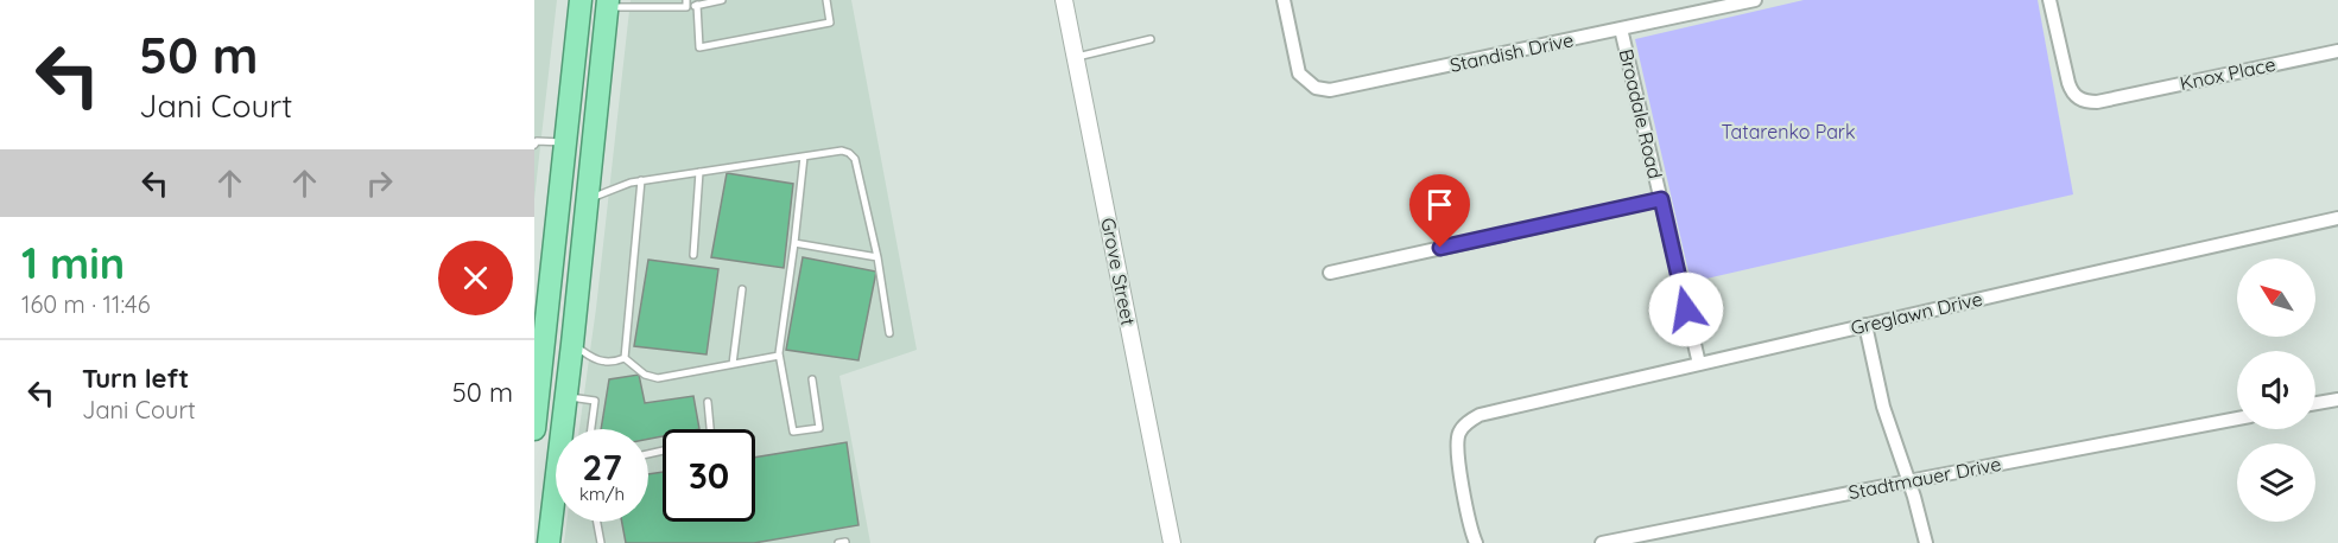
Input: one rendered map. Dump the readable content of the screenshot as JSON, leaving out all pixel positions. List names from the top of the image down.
{
  "streets": {
    "street": [
      "Standish Drive",
      "Knox Place",
      "Broadale Road",
      "Grove Street",
      "Greglawn Drive",
      "Stadtmauer Drive"
    ]
  },
  "crossings": [
    ["Standish Drive", "Broadale Road"],
    ["Broadale Road", "Greglawn Drive"]
  ],
  "parks": ["Tatarenko Park"],
  "north": "top left",
  "page": {
    "turn": ["50 m", "Jani Court"],
    "heading": ["1 min", "160 m · 11:46"],
    "list": [
      {
        "name": "Turn left",
        "note": "Jani Court",
        "value": "50 m"
      }
    ],
    "speed": "27 km/h",
    "limit": "30"
  }
}
